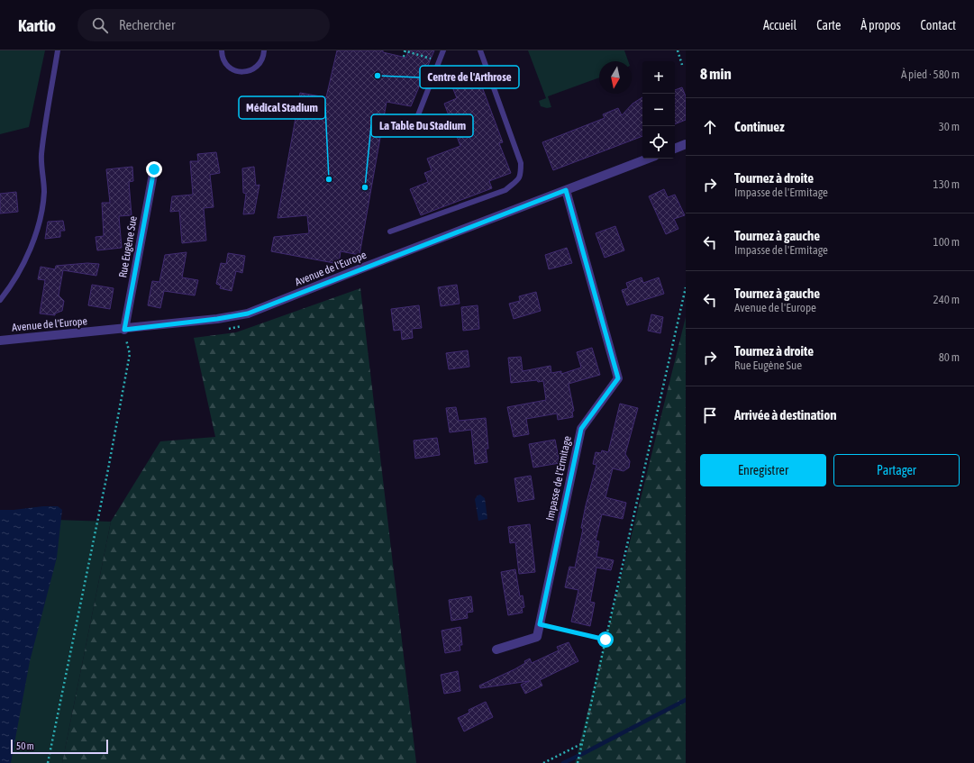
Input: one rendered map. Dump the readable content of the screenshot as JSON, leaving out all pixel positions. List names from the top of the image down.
{
  "streets": {
    "street": ["Rue Eugène Sue", "Avenue de l'Europe", "Impasse de l'Ermitage"]
  },
  "crossings": [
    ["Rue Eugène Sue", "Avenue de l'Europe"],
    ["Avenue de l'Europe", "Impasse de l'Ermitage"]
  ],
  "places": ["Centre de l'Arthrose", "Médical Stadium", "La Table Du Stadium"],
  "scale_bar": "50 m",
  "north": "bottom",
  "page": {
    "header": "Kartio",
    "search": "Rechercher",
    "nav": [
      "Accueil",
      "Carte",
      "À propos",
      "Contact"
    ],
    "heading": ["8 min", "À pied · 580 m"],
    "map_buttons": ["+", "−"],
    "list": [
      ["Continuez", "30 m"],
      ["Tournez à droite", "Impasse de l'Ermitage", "130 m"],
      ["Tournez à gauche", "Impasse de l'Ermitage", "100 m"],
      ["Tournez à gauche", "Avenue de l'Europe", "240 m"],
      ["Tournez à droite", "Rue Eugène Sue", "80 m"],
      "Arrivée à destination"
    ],
    "buttons": ["Enregistrer", "Partager"],
    "scale": "50 m"
  }
}
